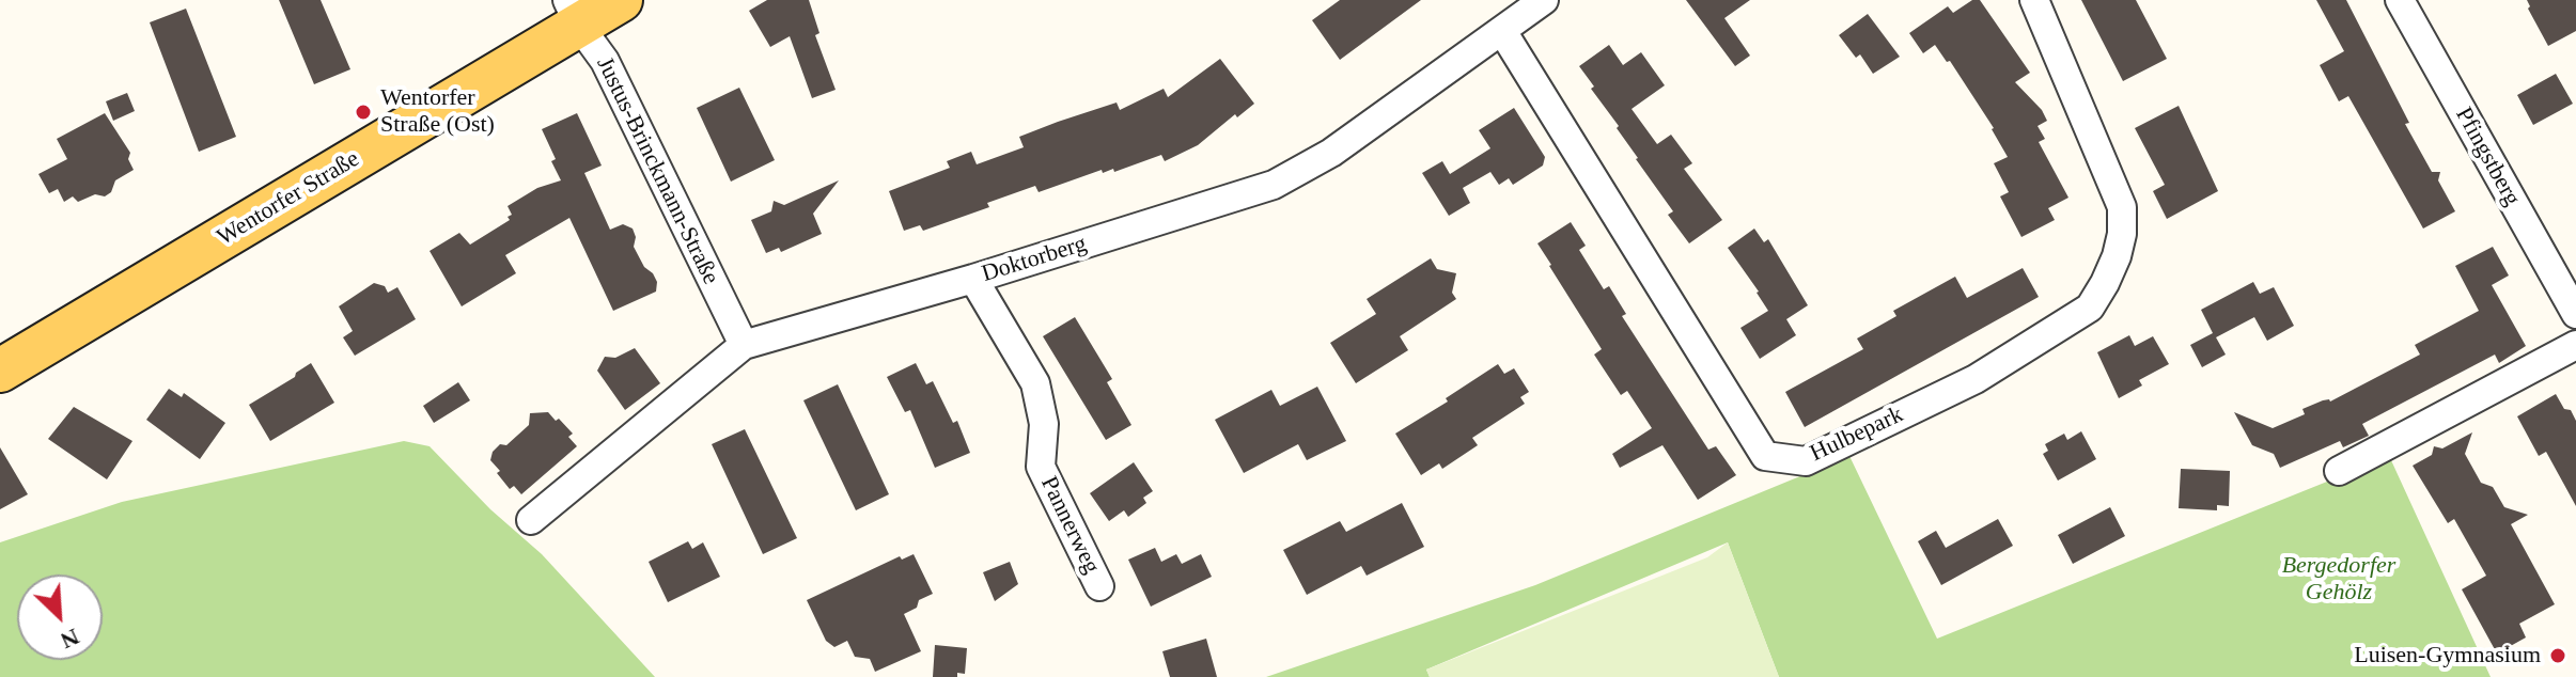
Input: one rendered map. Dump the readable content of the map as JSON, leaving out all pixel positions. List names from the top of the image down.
{
  "streets": {
    "main road": ["Wentorfer Straße"],
    "street": [
      "Pfingstberg",
      "Justus-Brinckmann-Straße",
      "Doktorberg",
      "Hulbepark",
      "Pannerweg"
    ]
  },
  "crossings": [
    ["Justus-Brinckmann-Straße", "Wentorfer Straße"],
    ["Justus-Brinckmann-Straße", "Doktorberg"],
    ["Doktorberg", "Hulbepark"],
    ["Doktorberg", "Pannerweg"]
  ],
  "parks": ["Bergedorfer Gehölz"],
  "places": ["Wentorfer Straße (Ost)", "Luisen-Gymnasium"],
  "north": "bottom right"
}
